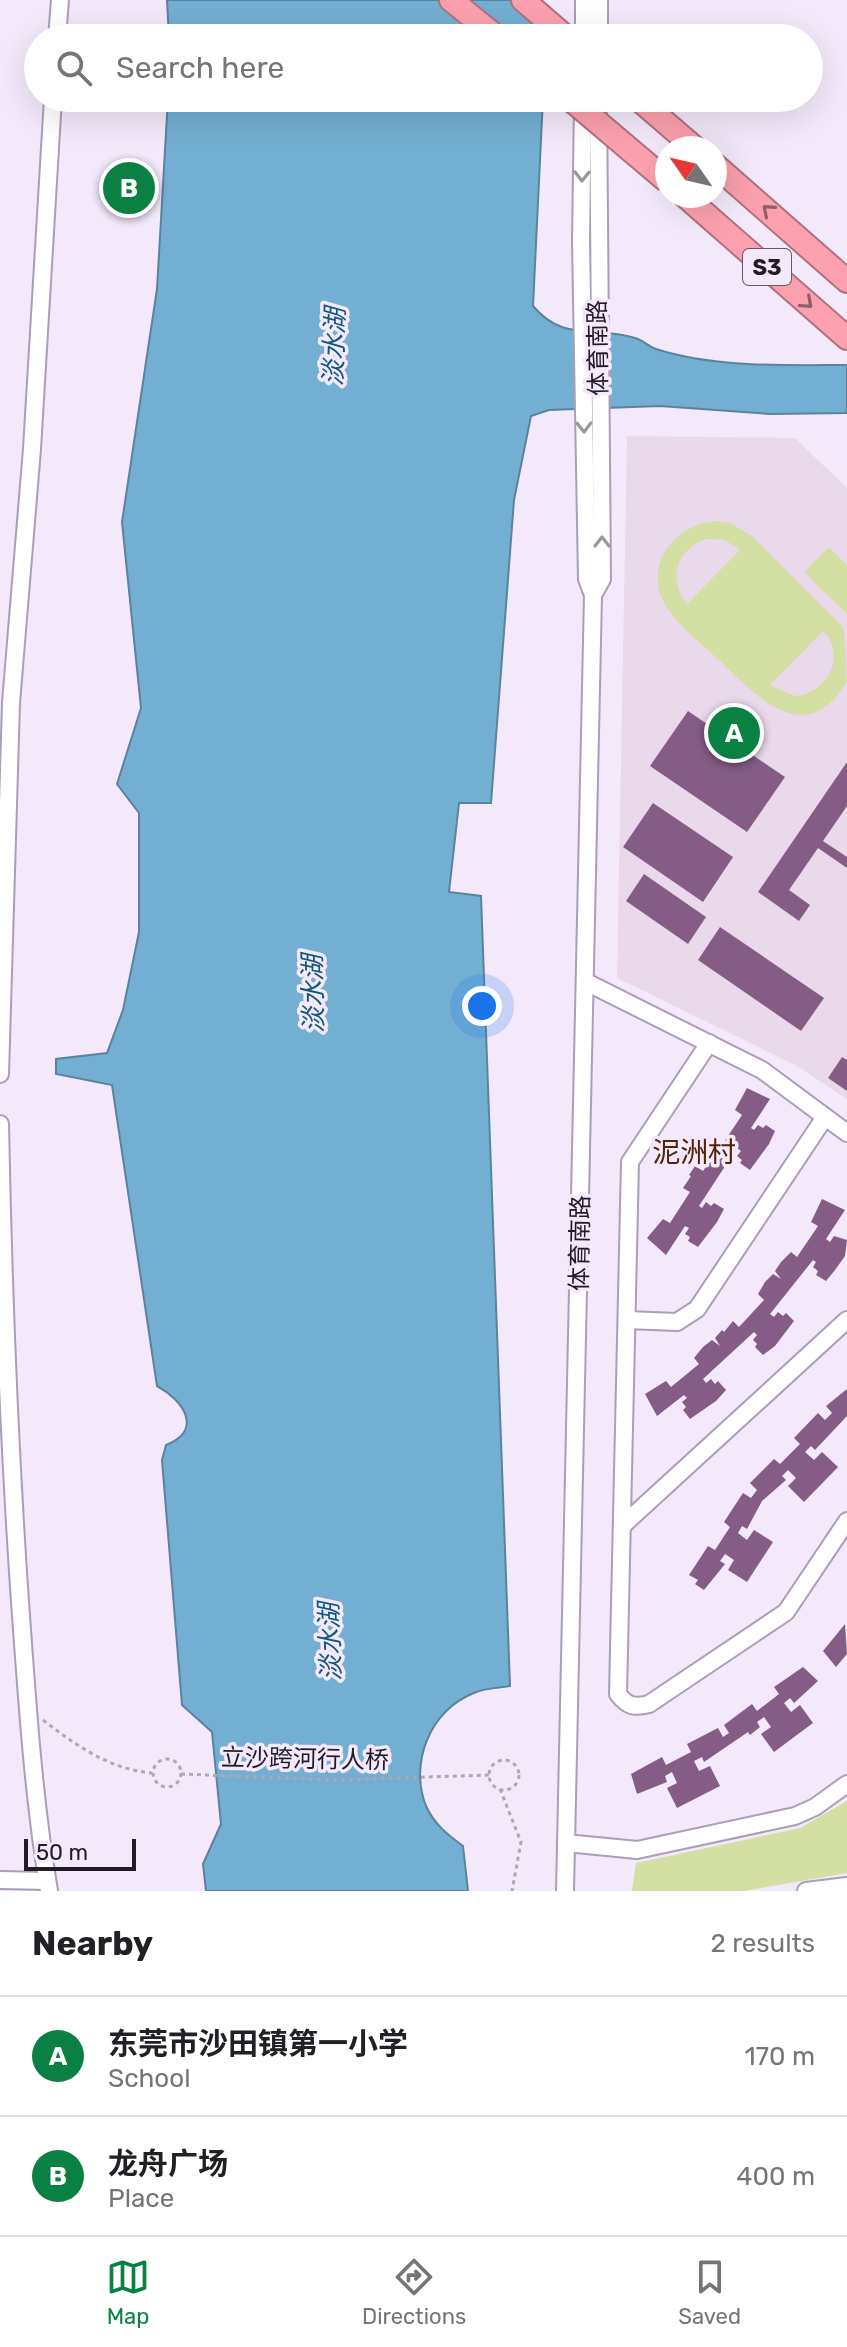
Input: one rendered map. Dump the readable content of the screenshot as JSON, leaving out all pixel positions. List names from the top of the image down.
{
  "streets": {
    "highway": ["S3"],
    "street": ["体育南路"],
    "path": ["立沙跨河行人桥"]
  },
  "districts": ["泥洲村"],
  "water": ["淡水湖"],
  "scale_bar": "50 m",
  "north": "top left",
  "page": {
    "search": "Search here",
    "pins": ["B", "A"],
    "scale": "50 m",
    "heading": ["Nearby", "2 results"],
    "list": [
      {
        "mark": "A",
        "name": "东莞市沙田镇第一小学",
        "note": "School",
        "value": "170 m"
      },
      {
        "mark": "B",
        "name": "龙舟广场",
        "note": "Place",
        "value": "400 m"
      }
    ],
    "nav": ["Map", "Directions", "Saved"]
  }
}
